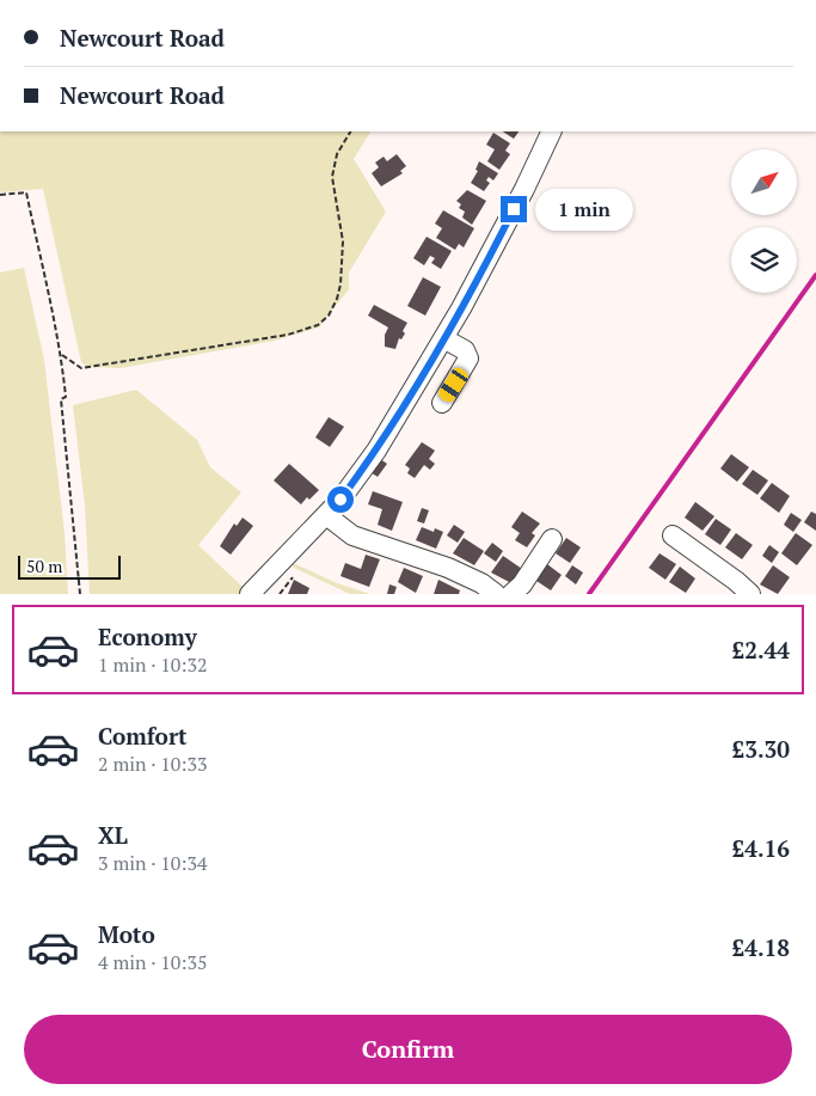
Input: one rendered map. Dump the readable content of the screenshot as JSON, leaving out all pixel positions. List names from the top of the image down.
{
  "scale_bar": "50 m",
  "north": "top right",
  "page": {
    "banner": ["Newcourt Road", "Newcourt Road"],
    "bubble": "1 min",
    "scale": "50 m",
    "list": [
      {
        "name": "Economy",
        "note": "1 min · 10:32",
        "value": "£2.44"
      },
      {
        "name": "Comfort",
        "note": "2 min · 10:33",
        "value": "£3.30"
      },
      {
        "name": "XL",
        "note": "3 min · 10:34",
        "value": "£4.16"
      },
      {
        "name": "Moto",
        "note": "4 min · 10:35",
        "value": "£4.18"
      }
    ],
    "buttons": "Confirm"
  }
}
